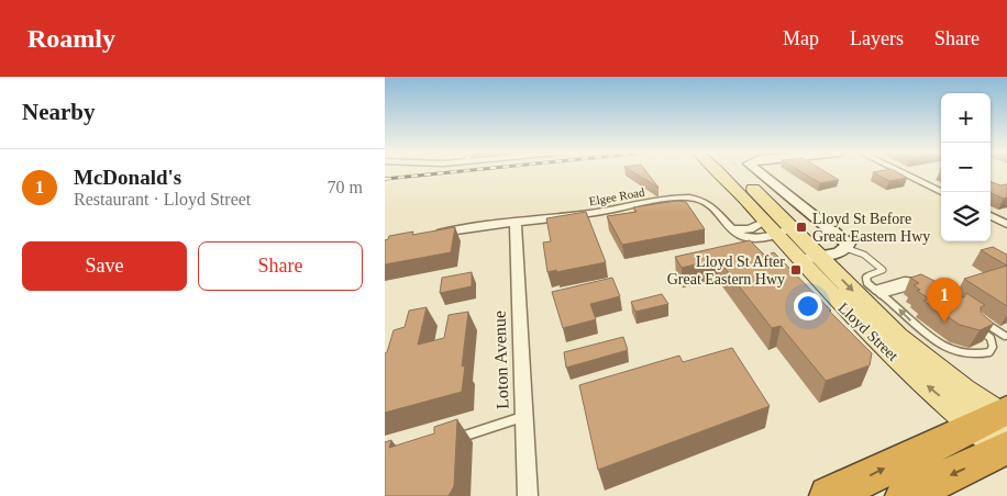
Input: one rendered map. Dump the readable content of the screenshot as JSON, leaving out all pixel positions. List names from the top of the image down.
{
  "streets": {
    "main road": ["Lloyd Street"],
    "street": ["Elgee Road", "Loton Avenue"]
  },
  "crossings": [
    ["Elgee Road", "Lloyd Street"],
    ["Elgee Road", "Loton Avenue"]
  ],
  "places": {
    "transit": ["Lloyd St Before Great Eastern Hwy", "Lloyd St After Great Eastern Hwy"]
  },
  "page": {
    "header": "Roamly",
    "nav": ["Map", "Layers", "Share"],
    "heading": "Nearby",
    "map_buttons": ["+", "−"],
    "list": [
      {
        "mark": "1",
        "name": "McDonald's",
        "note": "Restaurant · Lloyd Street",
        "value": "70 m"
      }
    ],
    "buttons": ["Save", "Share"],
    "pins": "1"
  }
}
